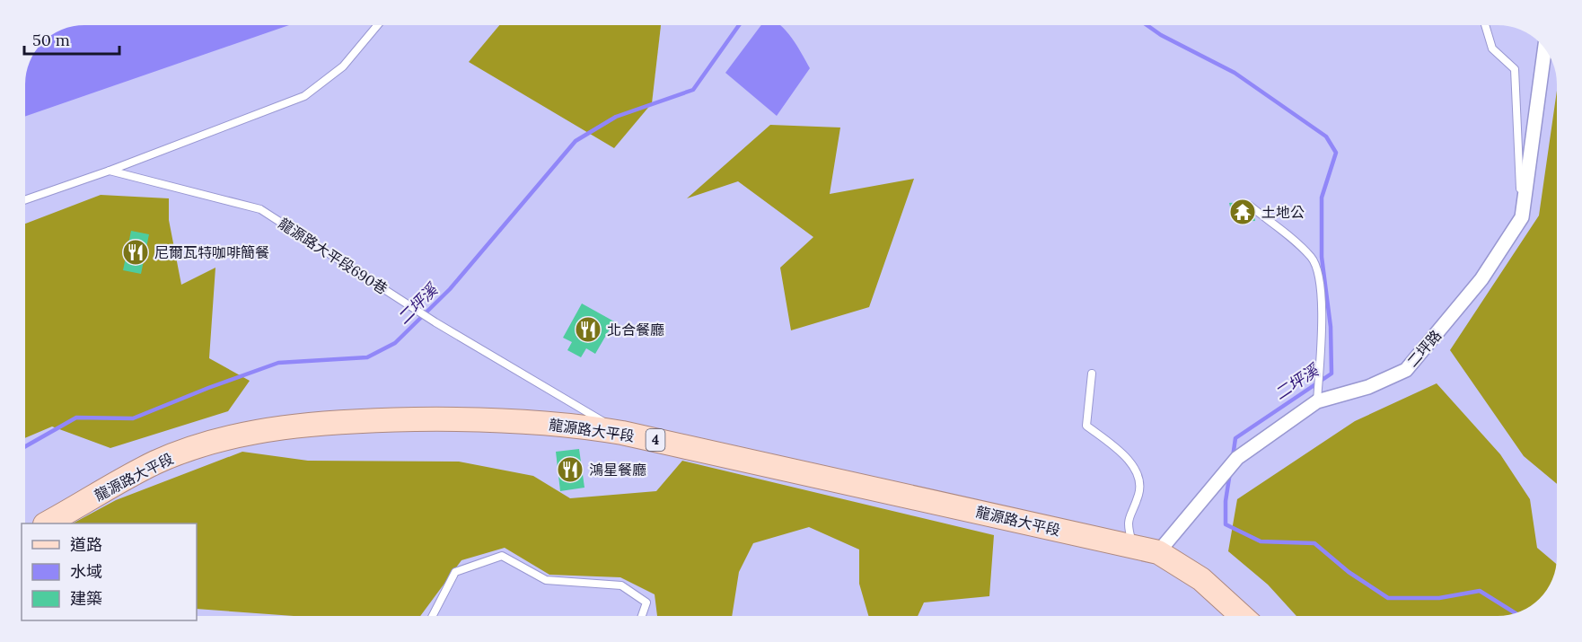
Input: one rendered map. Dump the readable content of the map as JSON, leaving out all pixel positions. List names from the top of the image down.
{
  "streets": {
    "main road": ["龍源路大平段", "4"],
    "street": ["二坪路"],
    "lane": ["龍源路大平段690巷"]
  },
  "crossings": [
    ["龍源路大平段690巷", "龍源路大平段"],
    ["二坪路", "龍源路大平段"]
  ],
  "water": ["二坪溪"],
  "places": {
    "temple": ["土地公"],
    "restaurant": ["尼爾瓦特咖啡簡餐", "北合餐廳", "鴻星餐廳"]
  },
  "legend": ["道路", "水域", "建築"],
  "scale_bar": "50 m"
}
